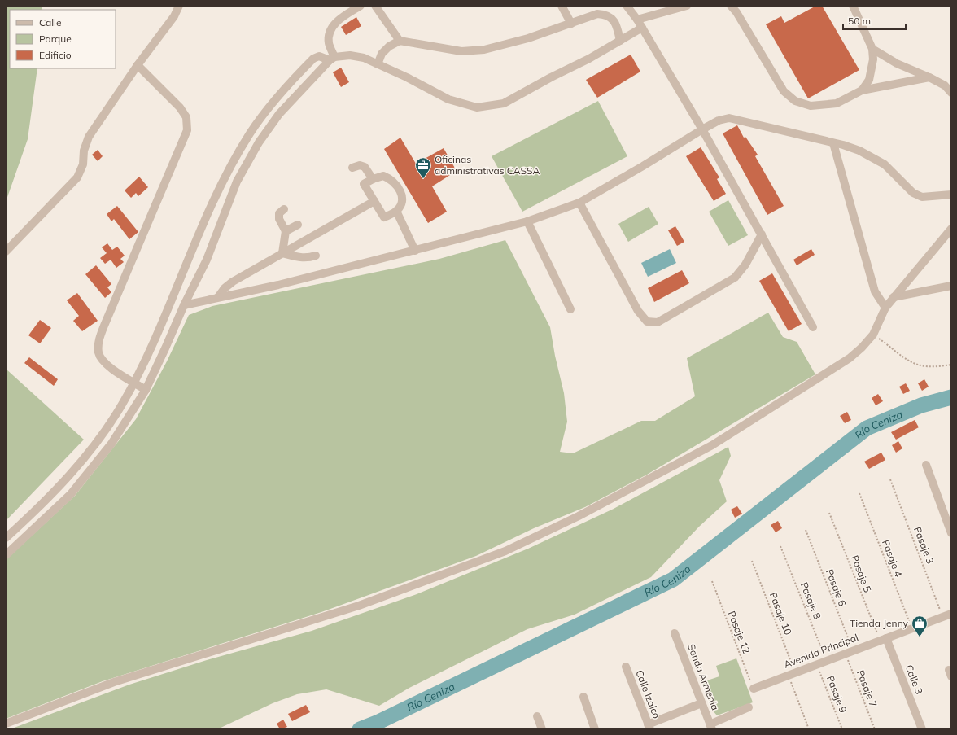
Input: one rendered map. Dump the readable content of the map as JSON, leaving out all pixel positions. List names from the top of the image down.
{
  "streets": {
    "street": [
      "Avenida Principal",
      "Senda Armenia",
      "Calle 3",
      "Calle Izalco"
    ],
    "path": [
      "Pasaje 3",
      "Pasaje 4",
      "Pasaje 5",
      "Pasaje 6",
      "Pasaje 8",
      "Pasaje 10",
      "Pasaje 12",
      "Pasaje 7",
      "Pasaje 9"
    ]
  },
  "crossings": [
    ["Pasaje 3", "Avenida Principal"],
    ["Pasaje 4", "Avenida Principal"],
    ["Pasaje 5", "Avenida Principal"],
    ["Pasaje 5", "Calle 3"],
    ["Pasaje 6", "Avenida Principal"],
    ["Pasaje 6", "Pasaje 7"],
    ["Pasaje 8", "Avenida Principal"],
    ["Pasaje 10", "Avenida Principal"],
    ["Pasaje 12", "Avenida Principal"],
    ["Avenida Principal", "Calle 3"],
    ["Avenida Principal", "Pasaje 7"],
    ["Avenida Principal", "Pasaje 9"]
  ],
  "water": ["Río Ceniza"],
  "places": {
    "office": ["Oficinas administrativas CASSA"],
    "shop": ["Tienda Jenny"]
  },
  "legend": ["Calle", "Parque", "Edificio"],
  "scale_bar": "50 m"
}
